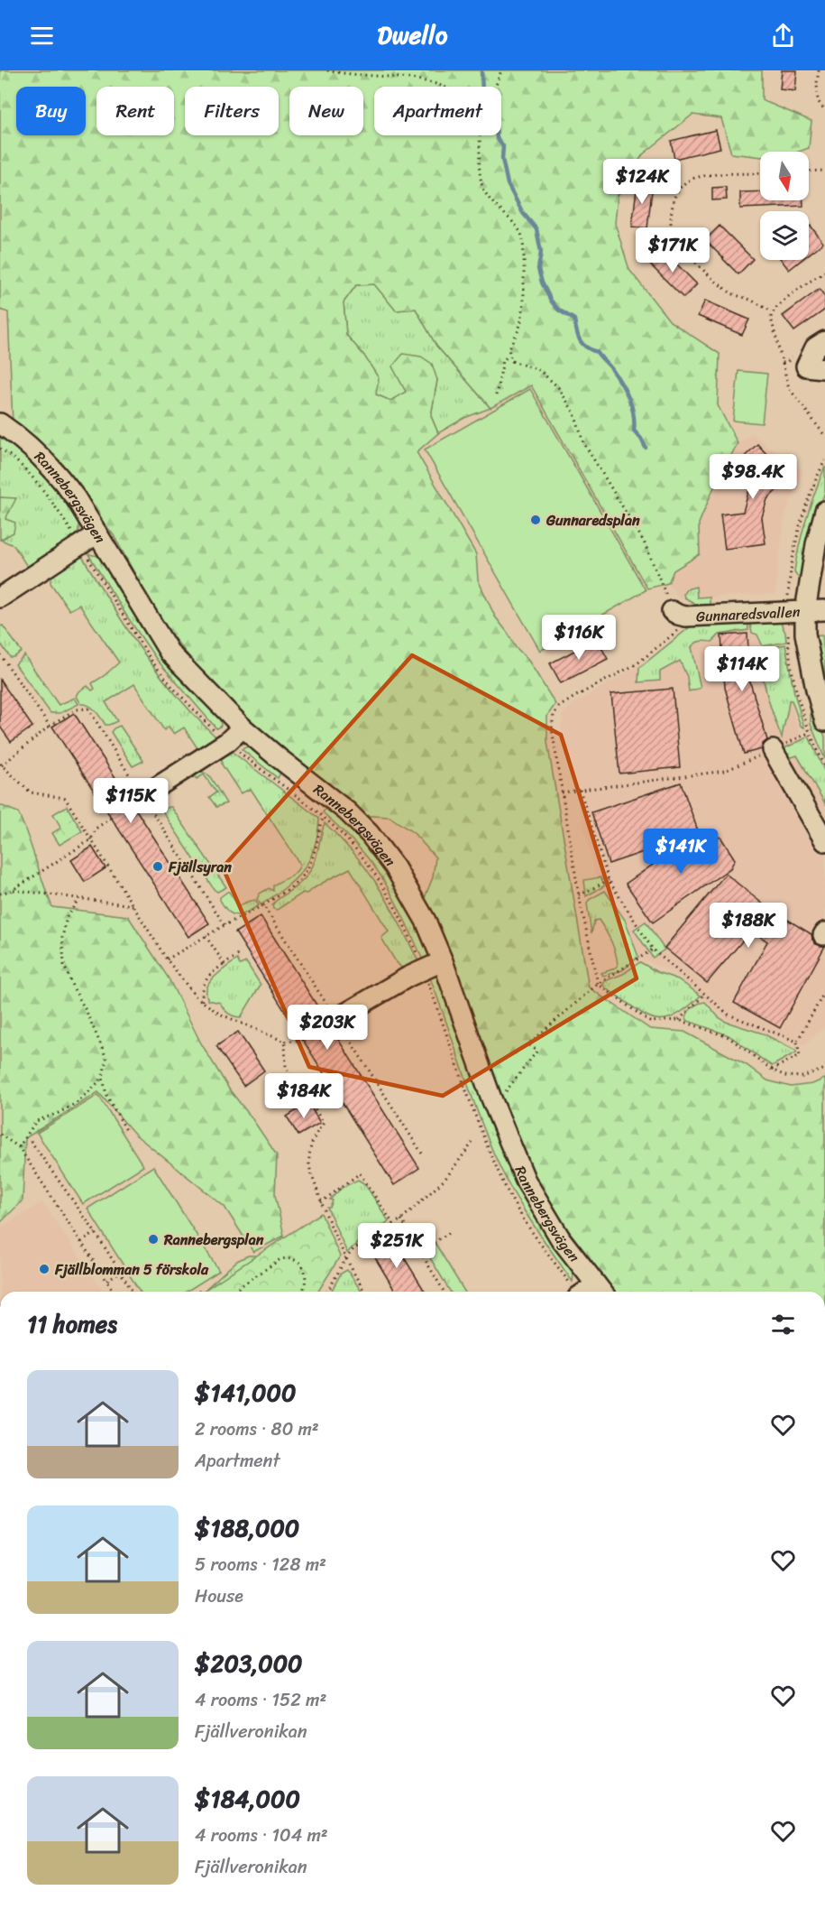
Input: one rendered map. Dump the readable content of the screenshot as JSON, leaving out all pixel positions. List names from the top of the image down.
{
  "streets": {
    "street": ["Rannebergsvägen", "Gunnaredsvallen"]
  },
  "places": [
    "Gunnaredsplan",
    "Fjällsyran",
    "Rannebergsplan",
    "Fjällblomman 5 förskola"
  ],
  "north": "bottom",
  "page": {
    "header": "Dwello",
    "chip": [
      "Buy",
      "Rent",
      "Filters",
      "New",
      "Apartment"
    ],
    "price": [
      "$124K",
      "$171K",
      "$98.4K",
      "$116K",
      "$114K",
      "$115K",
      "$141K",
      "$188K",
      "$203K",
      "$184K",
      "$251K"
    ],
    "heading": "11 homes",
    "list": [
      {
        "name": "$141,000",
        "note": "2 rooms · 80 m² · Apartment"
      },
      {
        "name": "$188,000",
        "note": "5 rooms · 128 m² · House"
      },
      {
        "name": "$203,000",
        "note": "4 rooms · 152 m² · Fjällveronikan"
      },
      {
        "name": "$184,000",
        "note": "4 rooms · 104 m² · Fjällveronikan"
      }
    ]
  }
}
